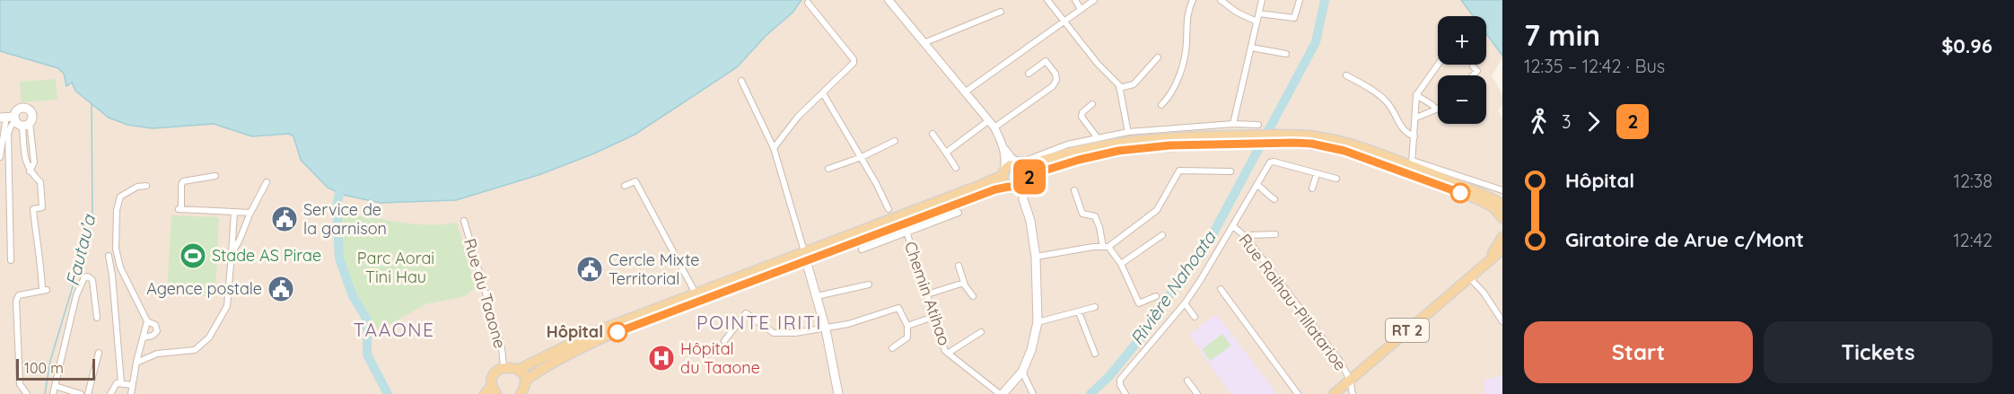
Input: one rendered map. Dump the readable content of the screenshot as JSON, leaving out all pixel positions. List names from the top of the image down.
{
  "streets": {
    "main road": ["RT 2"],
    "street": ["Rue du Taaone", "Chemin Atihao", "Rue Raihau-Pillatarioe"]
  },
  "crossings": [
    ["Rue Raihau-Pillatarioe", "RT 2"]
  ],
  "districts": ["POINTE IRITI", "TAAONE"],
  "water": ["Fautau’a", "Rivière Nahoata"],
  "parks": ["Parc Aorai Tini Hau"],
  "places": {
    "public building": ["Service de la garnison", "Cercle Mixte Territorial", "Agence postale"],
    "sports": ["Stade AS Pirae"],
    "other": ["Hôpital"],
    "hospital": ["Hôpital du Taaone"]
  },
  "lines": ["bus line 2"],
  "scale_bar": "100 m",
  "page": {
    "on_map": "2",
    "heading": ["7 min", "12:35 – 12:42 · Bus", "$0.96"],
    "map_buttons": ["+", "−"],
    "legs": ["3", "2"],
    "list": [
      {
        "name": "Hôpital",
        "value": "12:38"
      },
      {
        "name": "Giratoire de Arue c/Mont",
        "value": "12:42"
      }
    ],
    "buttons": ["Start", "Tickets"],
    "scale": "100 m"
  }
}
